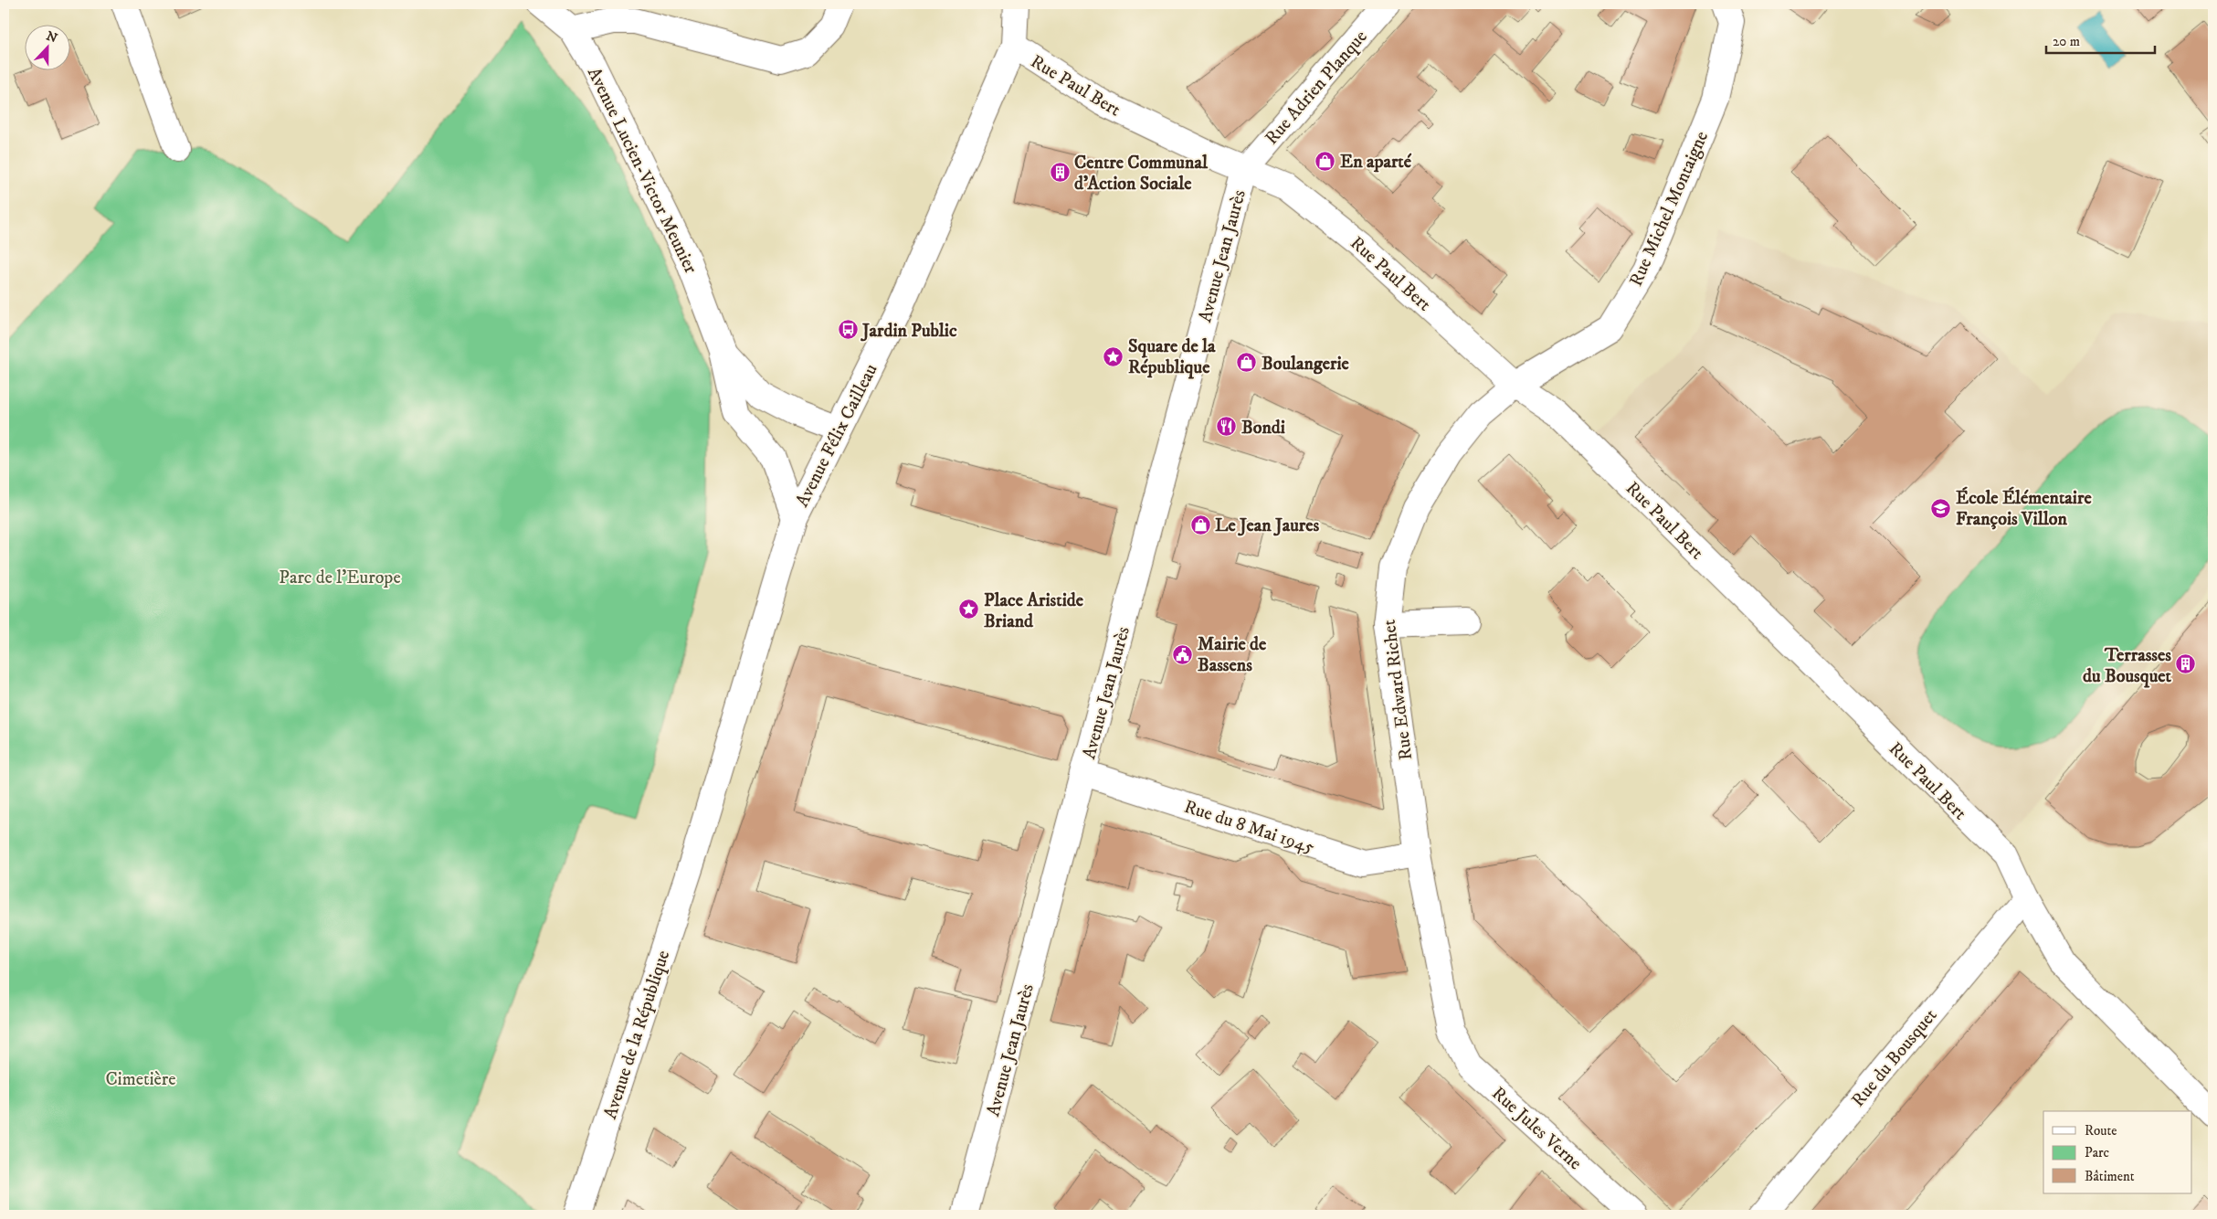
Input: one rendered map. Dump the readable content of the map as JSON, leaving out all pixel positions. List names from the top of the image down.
{
  "streets": {
    "street": [
      "Rue Paul Bert",
      "Rue Adrien Planque",
      "Avenue Lucien-Victor Meunier",
      "Rue Michel Montaigne",
      "Avenue Jean Jaurès",
      "Avenue Félix Cailleau",
      "Rue Edward Richet",
      "Rue du 8 Mai 1945",
      "Avenue de la République",
      "Rue du Bousquet",
      "Rue Jules Verne"
    ]
  },
  "crossings": [
    ["Rue Paul Bert", "Rue Adrien Planque"],
    ["Rue Paul Bert", "Rue Michel Montaigne"],
    ["Rue Paul Bert", "Avenue Jean Jaurès"],
    ["Rue Paul Bert", "Avenue Félix Cailleau"],
    ["Rue Paul Bert", "Rue Edward Richet"],
    ["Rue Paul Bert", "Rue du Bousquet"],
    ["Rue Adrien Planque", "Avenue Jean Jaurès"],
    ["Avenue Lucien-Victor Meunier", "Avenue Félix Cailleau"],
    ["Rue Michel Montaigne", "Rue Edward Richet"],
    ["Avenue Jean Jaurès", "Rue du 8 Mai 1945"],
    ["Avenue Félix Cailleau", "Avenue de la République"],
    ["Rue Edward Richet", "Rue du 8 Mai 1945"],
    ["Rue Edward Richet", "Rue Jules Verne"]
  ],
  "parks": ["Parc de l'Europe", "Cimetière"],
  "places": {
    "shop": ["En aparté", "Boulangerie", "Le Jean Jaures"],
    "building": ["Centre Communal d'Action Sociale", "Terrasses du Bousquet"],
    "bus stop": ["Jardin Public"],
    "place": ["Square de la République", "Place Aristide Briand"],
    "restaurant": ["Bondi"],
    "school or university": ["École Élémentaire François Villon"],
    "public building": ["Mairie de Bassens"]
  },
  "legend": ["Route", "Parc", "Bâtiment"],
  "scale_bar": "20 m",
  "north": "top"
}
